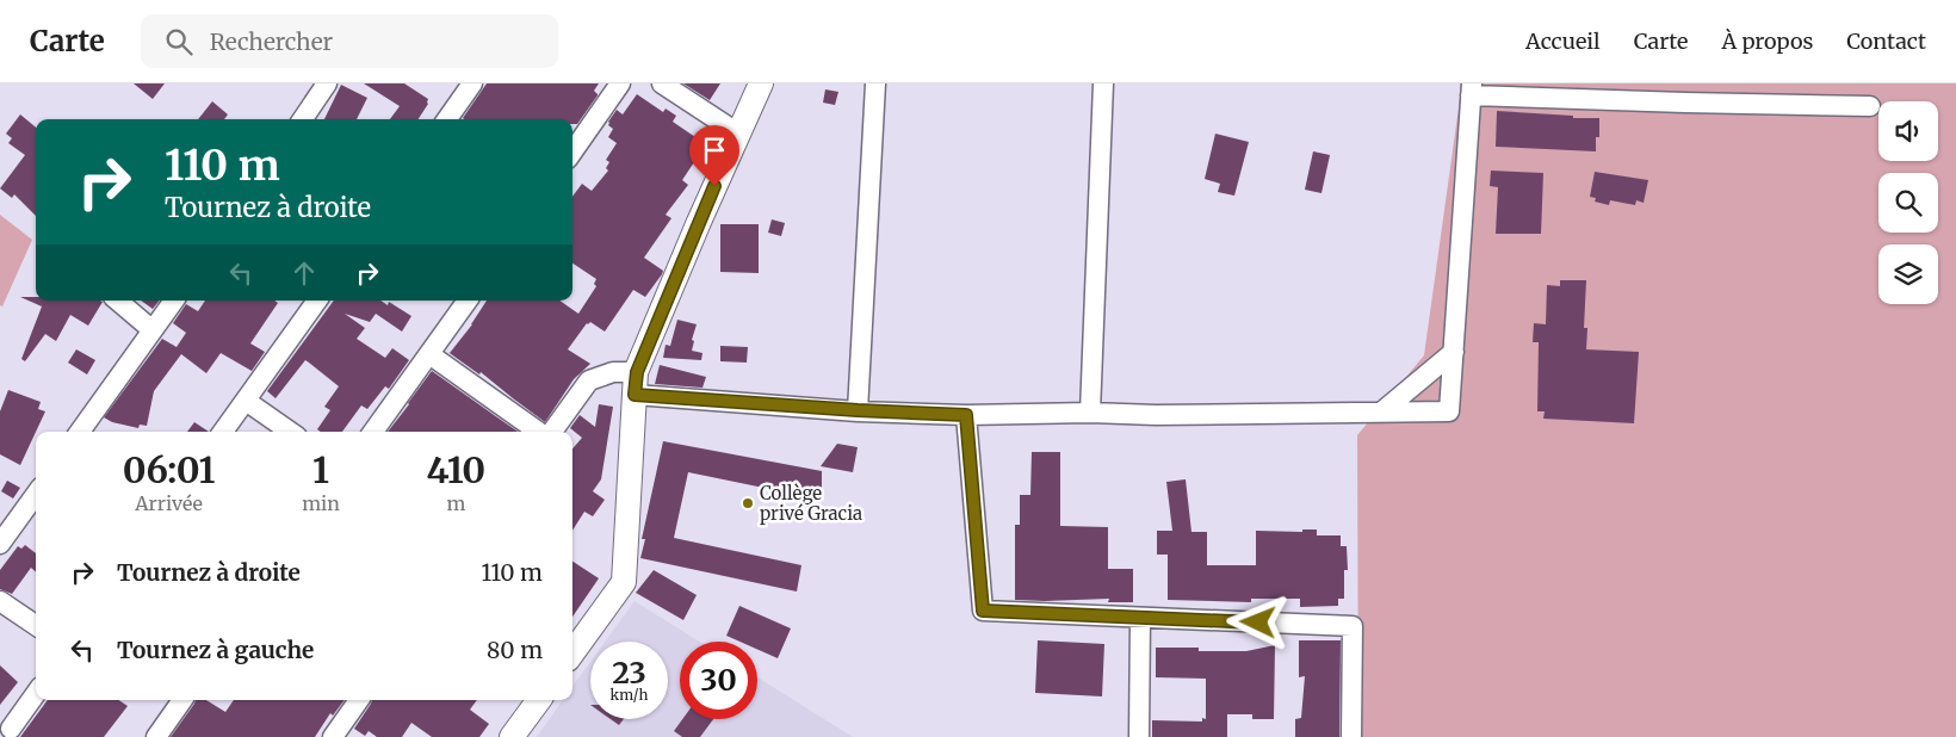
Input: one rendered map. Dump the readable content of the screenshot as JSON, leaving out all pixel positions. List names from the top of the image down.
{
  "places": ["Collège privé Gracia"],
  "page": {
    "header": "Carte",
    "search": "Rechercher",
    "nav": [
      "Accueil",
      "Carte",
      "À propos",
      "Contact"
    ],
    "turn": ["110 m", "Tournez à droite"],
    "eta": [
      "06:01",
      "Arrivée",
      "1",
      "min",
      "410",
      "m"
    ],
    "list": [
      {
        "name": "Tournez à droite",
        "value": "110 m"
      },
      {
        "name": "Tournez à gauche",
        "value": "80 m"
      }
    ],
    "speed": "23 km/h",
    "limit": "30"
  }
}
